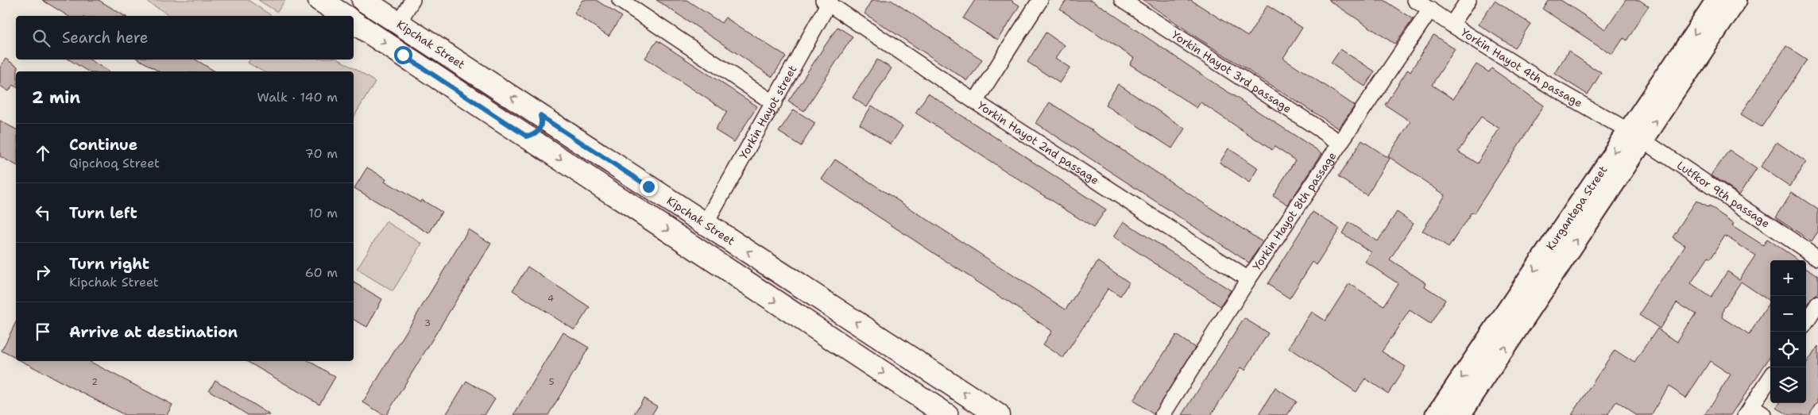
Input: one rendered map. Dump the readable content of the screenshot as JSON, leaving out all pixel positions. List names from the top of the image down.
{
  "streets": {
    "main road": ["Kipchak Street", "Kurgantepa Street"],
    "street": [
      "Yorkin Hayot 4th passage",
      "Yorkin Hayot 3rd passage",
      "Yorkin Hayot street",
      "Yorkin Hayot 2nd passage",
      "Lutfkor 9th passage",
      "Yorkin Hayot 8th passage"
    ]
  },
  "crossings": [
    ["Kipchak Street", "Yorkin Hayot street"],
    ["Yorkin Hayot 4th passage", "Lutfkor 9th passage"],
    ["Yorkin Hayot 4th passage", "Kurgantepa Street"],
    ["Yorkin Hayot 4th passage", "Yorkin Hayot 8th passage"],
    ["Yorkin Hayot 3rd passage", "Yorkin Hayot 8th passage"],
    ["Yorkin Hayot street", "Yorkin Hayot 2nd passage"],
    ["Yorkin Hayot 2nd passage", "Yorkin Hayot 8th passage"],
    ["Lutfkor 9th passage", "Kurgantepa Street"]
  ],
  "house_numbers": [
    "4",
    "3",
    "2",
    "5"
  ],
  "page": {
    "search": "Search here",
    "heading": ["2 min", "Walk · 140 m"],
    "list": [
      ["Continue", "Qipchoq Street", "70 m"],
      ["Turn left", "10 m"],
      ["Turn right", "Kipchak Street", "60 m"],
      "Arrive at destination"
    ],
    "map_buttons": ["+", "−"]
  }
}
